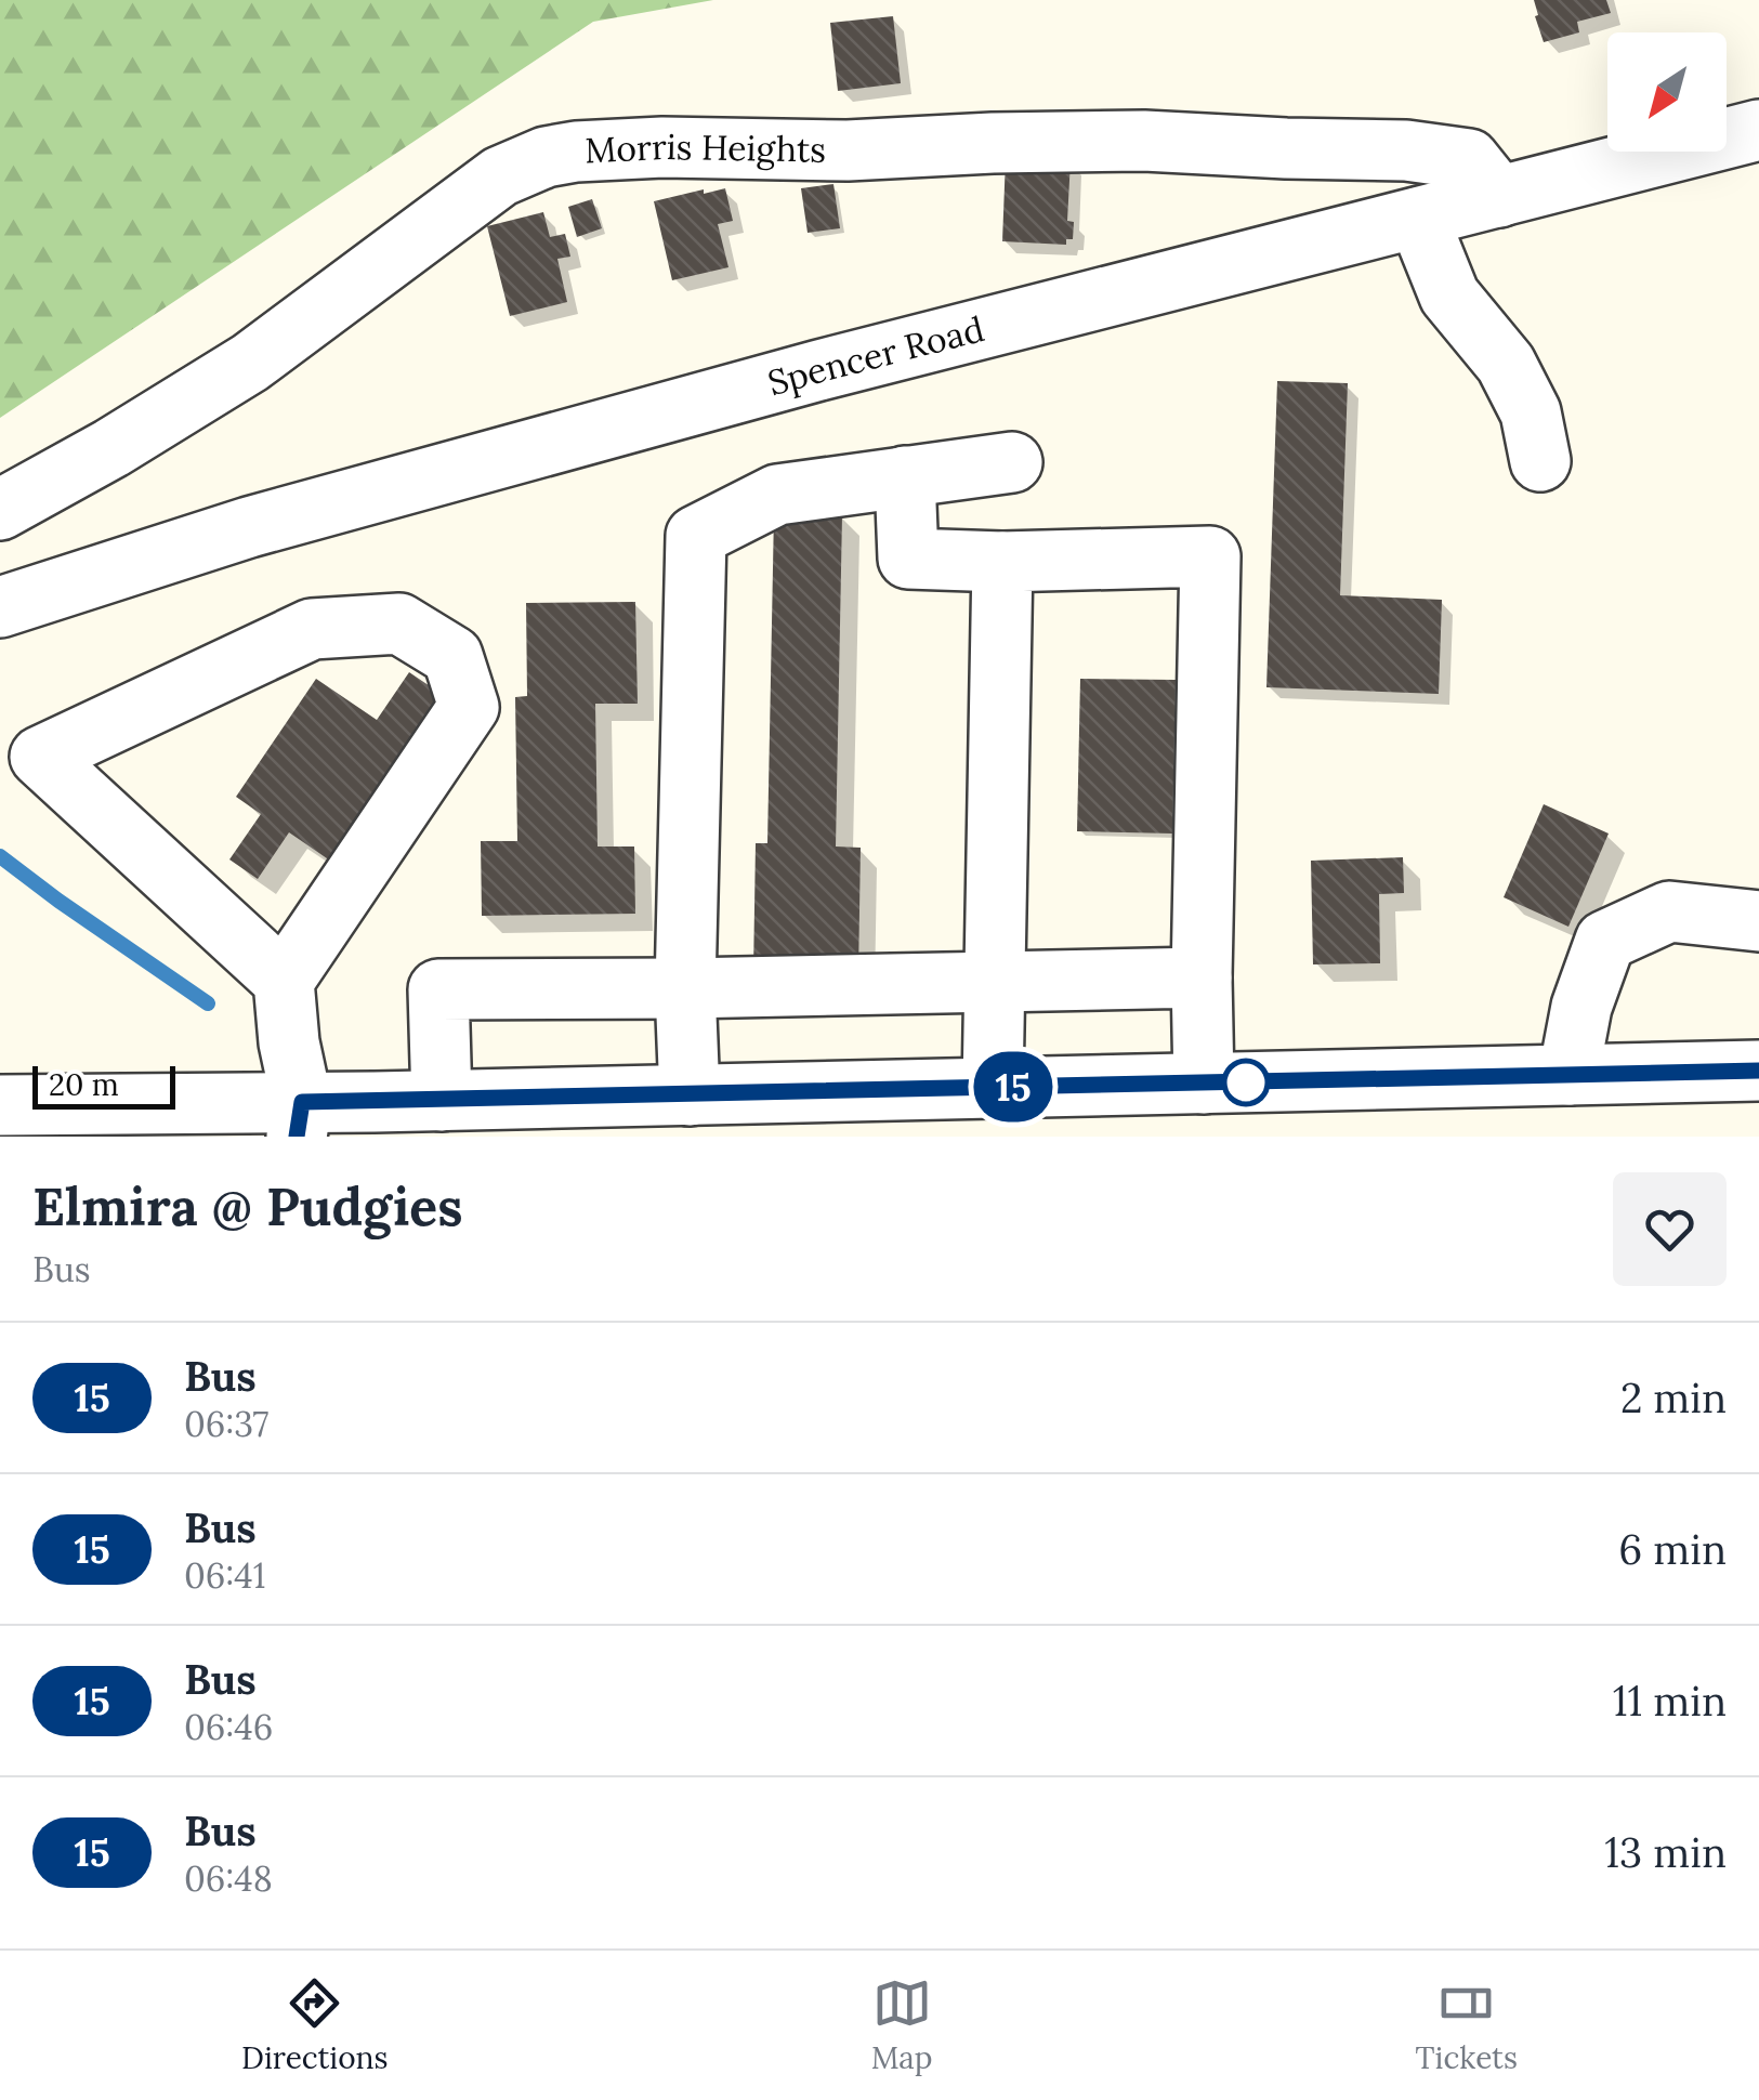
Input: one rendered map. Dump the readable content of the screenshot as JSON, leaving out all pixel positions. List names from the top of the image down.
{
  "streets": {
    "street": ["Morris Heights", "Spencer Road"]
  },
  "crossings": [
    ["Morris Heights", "Spencer Road"]
  ],
  "lines": ["bus line 15"],
  "scale_bar": "20 m",
  "north": "bottom left",
  "page": {
    "on_map": "15",
    "scale": "20 m",
    "heading": ["Elmira @ Pudgies", "Bus"],
    "list": [
      {
        "mark": "15",
        "name": "Bus",
        "note": "06:37",
        "value": "2 min"
      },
      {
        "mark": "15",
        "name": "Bus",
        "note": "06:41",
        "value": "6 min"
      },
      {
        "mark": "15",
        "name": "Bus",
        "note": "06:46",
        "value": "11 min"
      },
      {
        "mark": "15",
        "name": "Bus",
        "note": "06:48",
        "value": "13 min"
      }
    ],
    "tabs": ["Directions", "Map", "Tickets"]
  }
}
